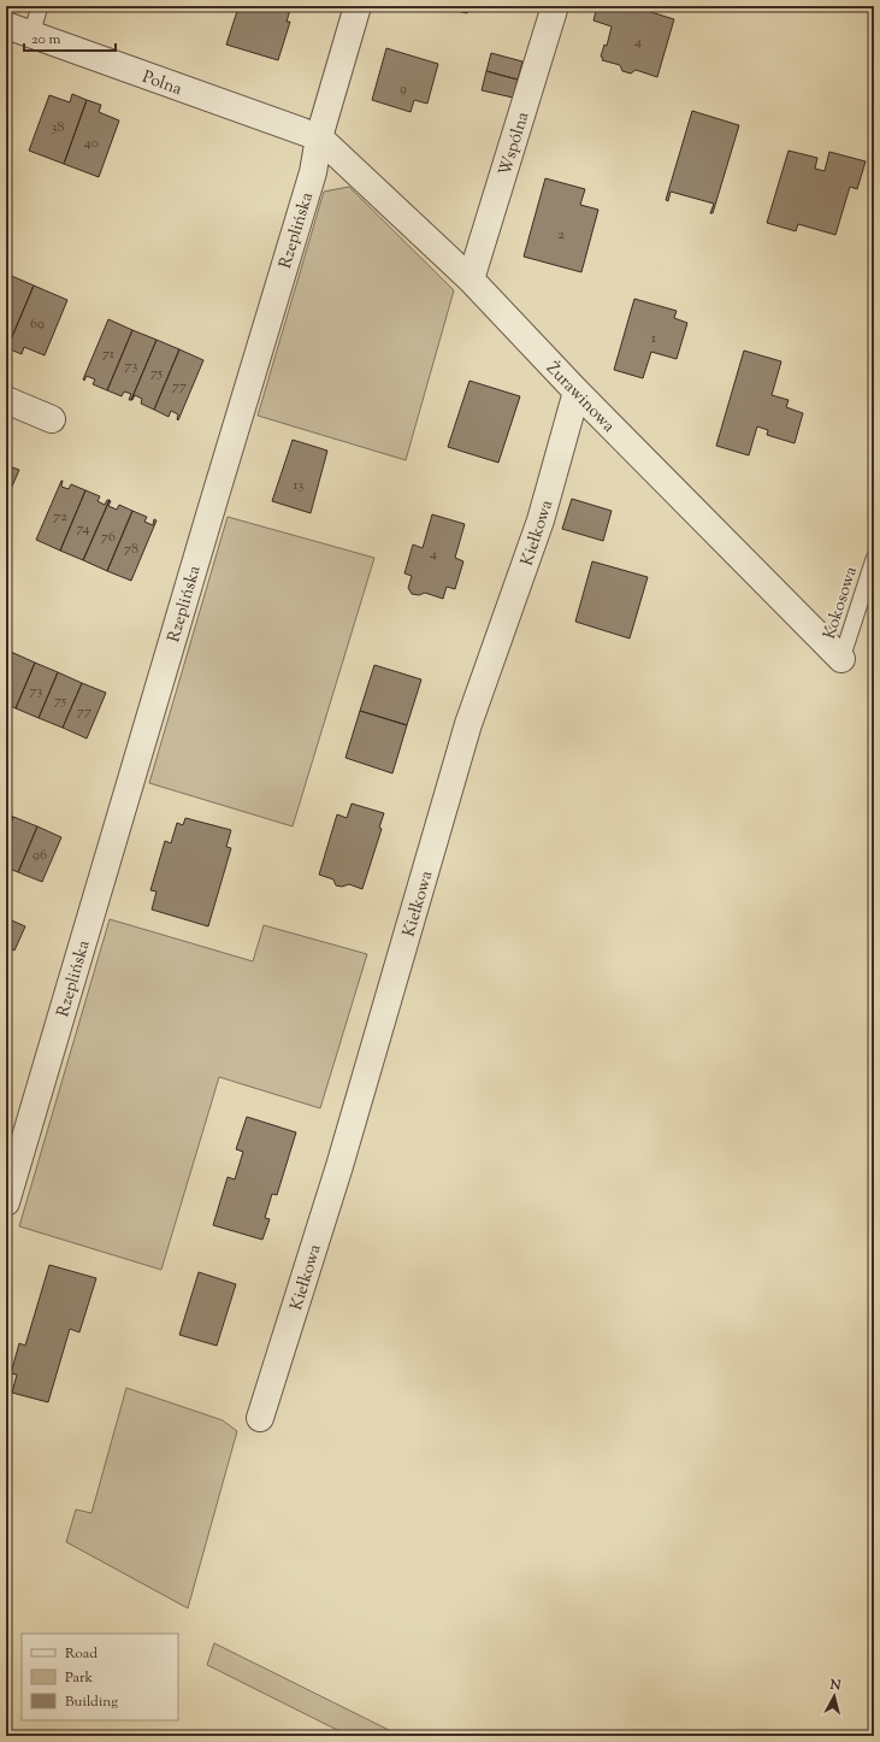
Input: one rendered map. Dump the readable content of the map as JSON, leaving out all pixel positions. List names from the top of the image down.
{
  "streets": {
    "street": [
      "Polna",
      "Wspólna",
      "Rzeplińska",
      "Żurawinowa",
      "Kiełkowa"
    ],
    "lane": ["Kokosowa"]
  },
  "crossings": [
    ["Polna", "Rzeplińska"],
    ["Polna", "Żurawinowa"],
    ["Wspólna", "Żurawinowa"],
    ["Rzeplińska", "Żurawinowa"],
    ["Żurawinowa", "Kiełkowa"],
    ["Żurawinowa", "Kokosowa"]
  ],
  "house_numbers": [
    "4",
    "9",
    "38",
    "40",
    "2",
    "69",
    "1",
    "71",
    "73",
    "75",
    "77",
    "13",
    "72",
    "74",
    "76",
    "78",
    "4",
    "73",
    "75",
    "77",
    "96"
  ],
  "legend": ["Road", "Park", "Building"],
  "scale_bar": "20 m",
  "north": "top"
}
